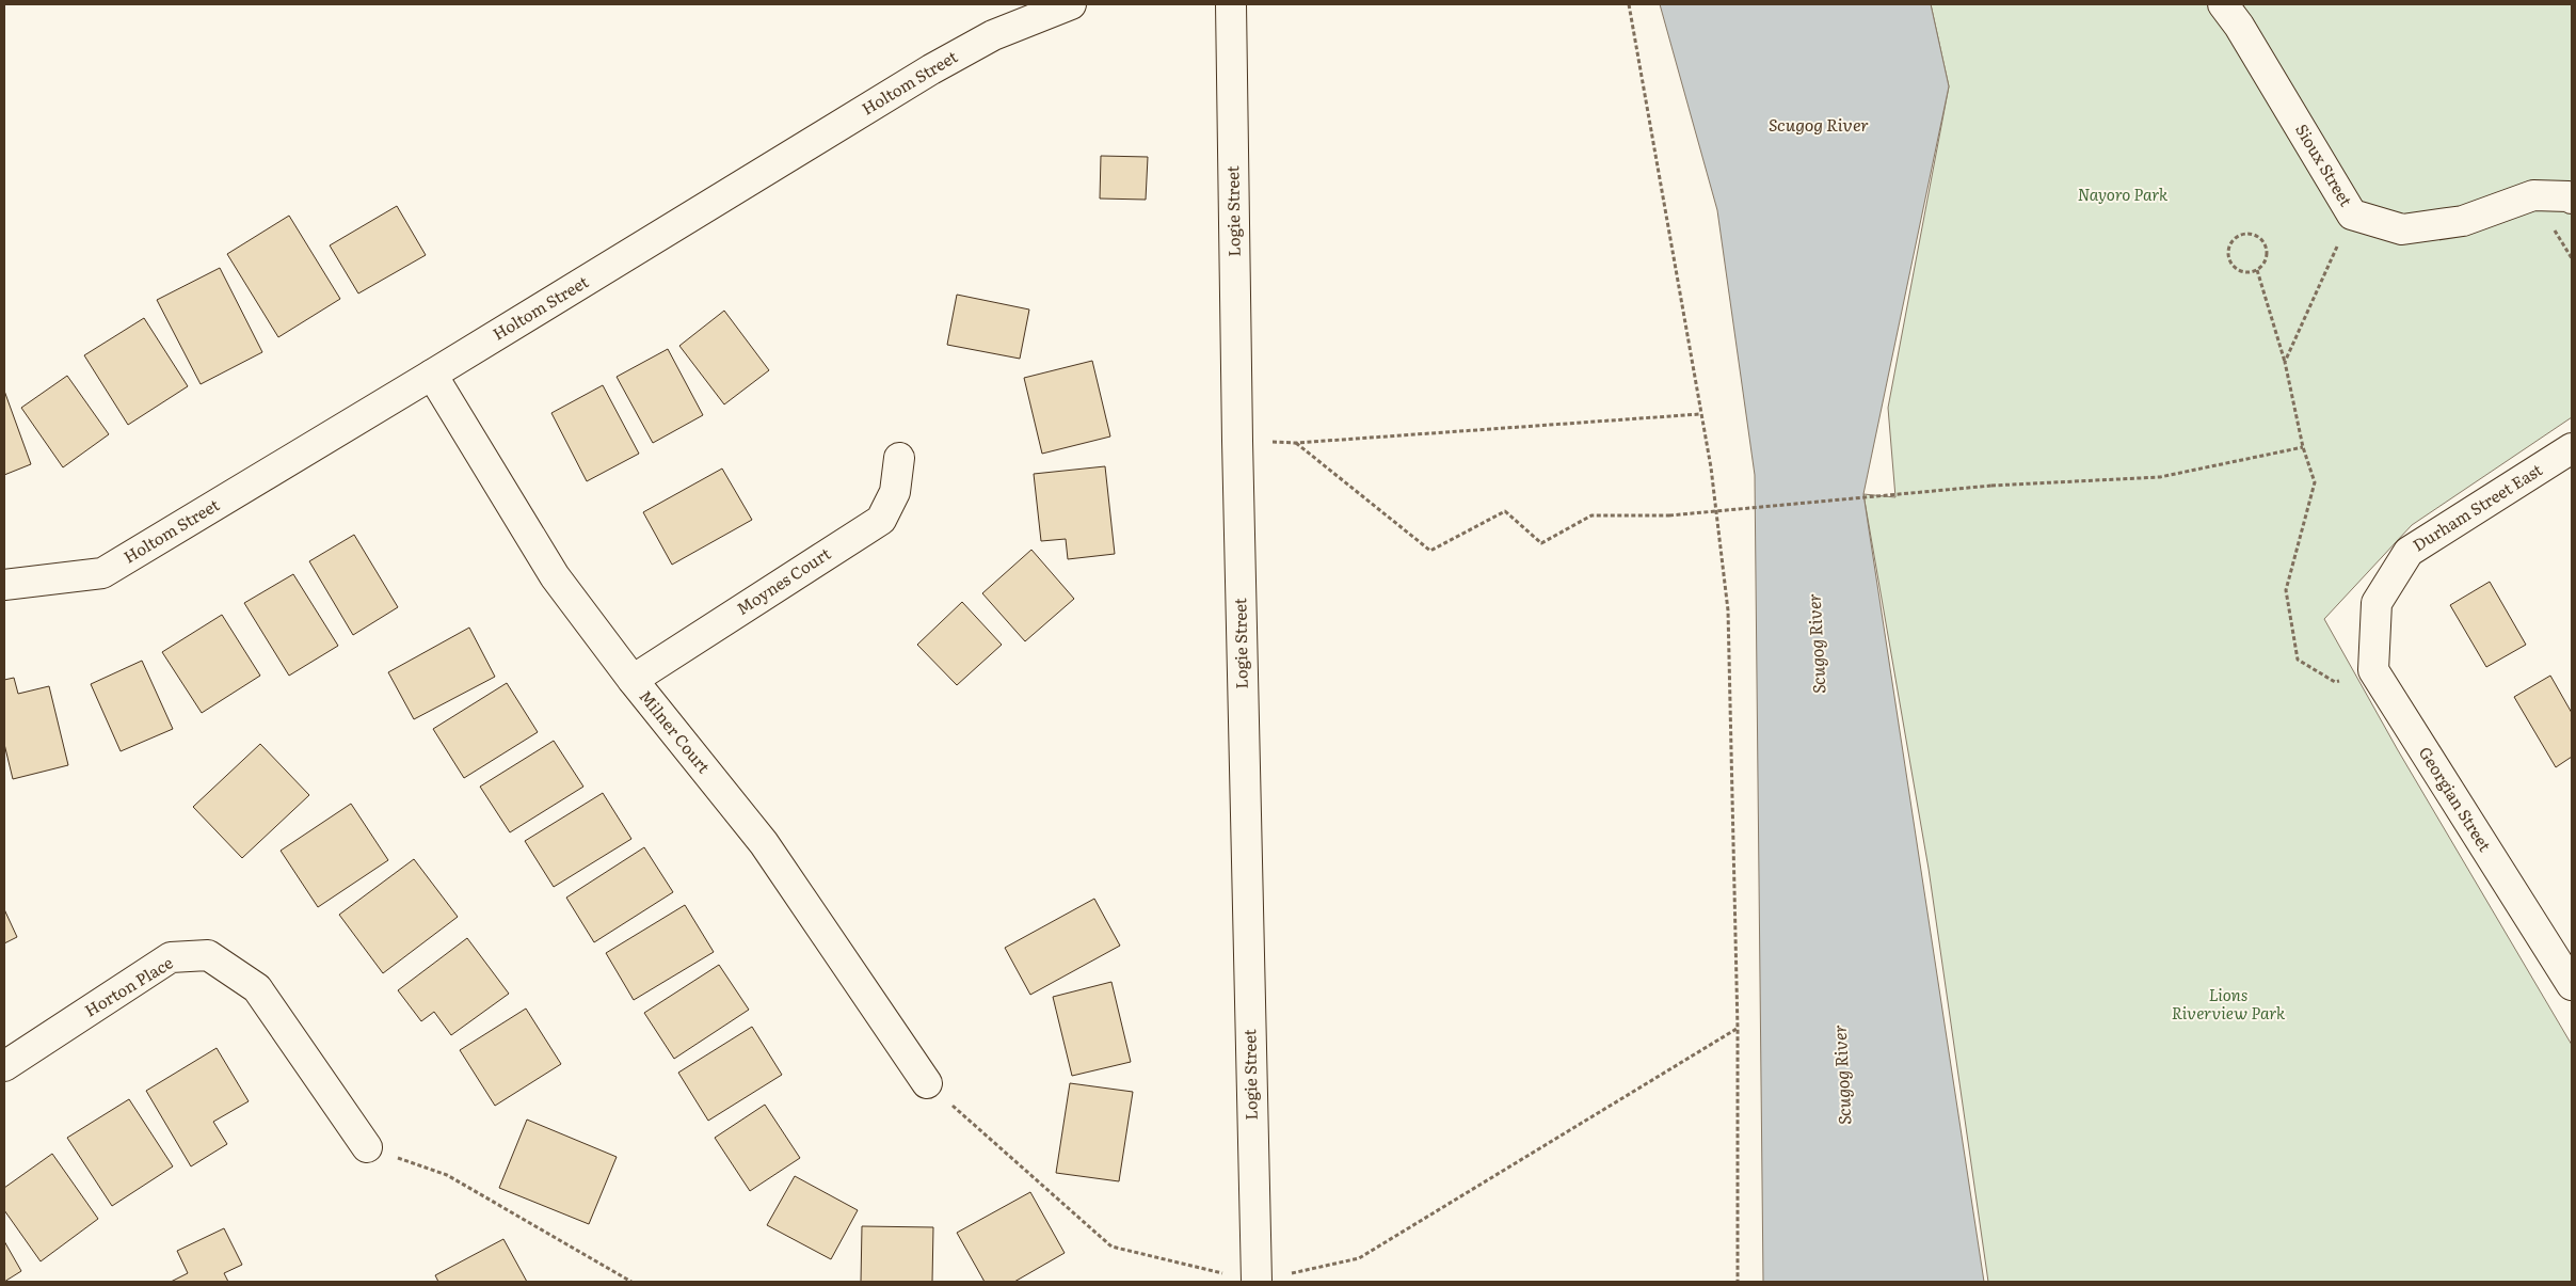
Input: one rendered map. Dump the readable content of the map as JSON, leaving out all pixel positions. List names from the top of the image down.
{
  "streets": {
    "street": [
      "Holtom Street",
      "Sioux Street",
      "Logie Street",
      "Durham Street East",
      "Moynes Court",
      "Milner Court",
      "Georgian Street",
      "Horton Place"
    ]
  },
  "crossings": [
    ["Holtom Street", "Milner Court"],
    ["Durham Street East", "Georgian Street"],
    ["Moynes Court", "Milner Court"]
  ],
  "water": ["Scugog River"],
  "parks": ["Nayoro Park", "Lions Riverview Park"]
}
